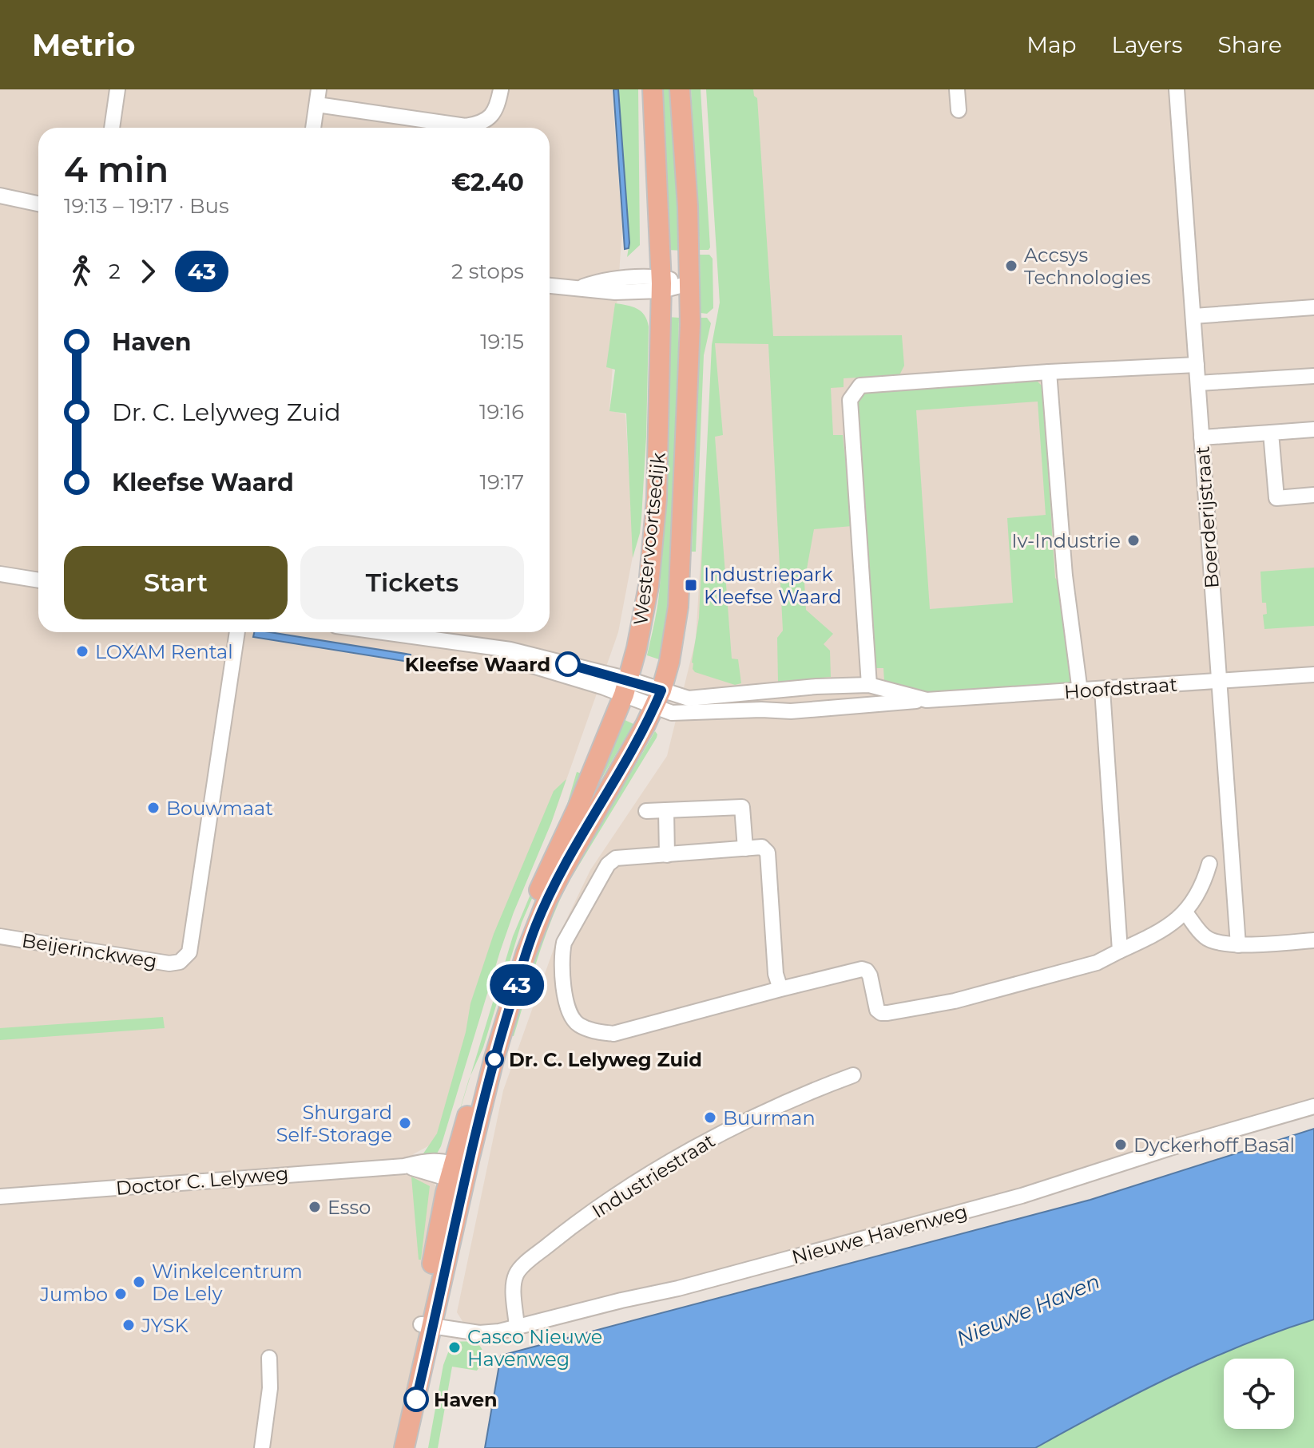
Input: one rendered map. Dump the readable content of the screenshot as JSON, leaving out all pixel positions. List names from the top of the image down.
{
  "streets": {
    "main road": ["Westervoortsedijk"],
    "street": [
      "Boerderijstraat",
      "Hoofdstraat",
      "Beijerinckweg",
      "Industriestraat",
      "Doctor C. Lelyweg",
      "Nieuwe Havenweg"
    ]
  },
  "crossings": [
    ["Boerderijstraat", "Hoofdstraat"],
    ["Westervoortsedijk", "Doctor C. Lelyweg"],
    ["Westervoortsedijk", "Nieuwe Havenweg"],
    ["Industriestraat", "Nieuwe Havenweg"]
  ],
  "water": ["Nieuwe Haven"],
  "places": {
    "other": [
      "Accsys Technologies",
      "Iv-Industrie",
      "LOXAM Rental",
      "Kleefse Waard",
      "Bouwmaat",
      "Dr. C. Lelyweg Zuid",
      "Buurman",
      "Shurgard Self-Storage",
      "Dyckerhoff Basal",
      "Esso",
      "Winkelcentrum De Lely",
      "Jumbo",
      "JYSK",
      "Casco Nieuwe Havenweg",
      "Haven"
    ],
    "transit": ["Industriepark Kleefse Waard"]
  },
  "lines": ["bus line 43"],
  "page": {
    "header": "Metrio",
    "nav": ["Map", "Layers", "Share"],
    "on_map": "43",
    "heading": ["4 min", "19:13 – 19:17 · Bus", "€2.40"],
    "legs": ["2", "43", "2 stops"],
    "list": [
      {
        "name": "Haven",
        "value": "19:15"
      },
      {
        "name": "Dr. C. Lelyweg Zuid",
        "value": "19:16"
      },
      {
        "name": "Kleefse Waard",
        "value": "19:17"
      }
    ],
    "buttons": ["Start", "Tickets"]
  }
}
